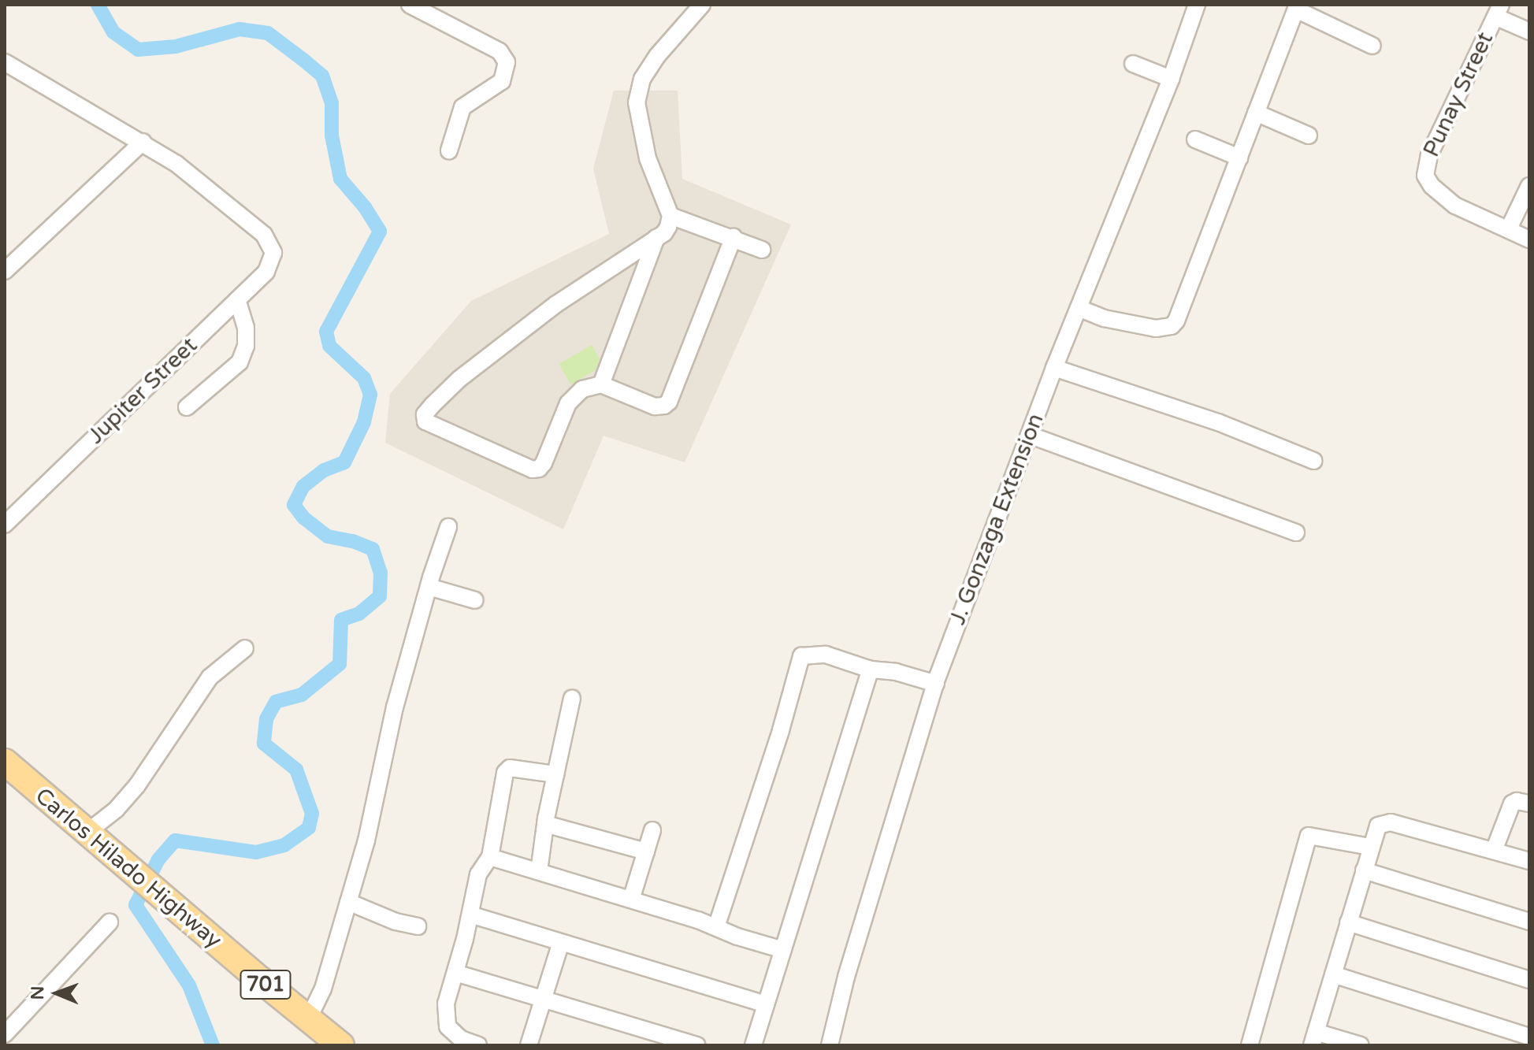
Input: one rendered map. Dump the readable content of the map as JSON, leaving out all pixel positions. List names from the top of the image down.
{
  "streets": {
    "main road": ["Carlos Hilado Highway", "701"],
    "street": ["Punay Street", "Jupiter Street", "J. Gonzaga Extension"]
  },
  "north": "left"
}
